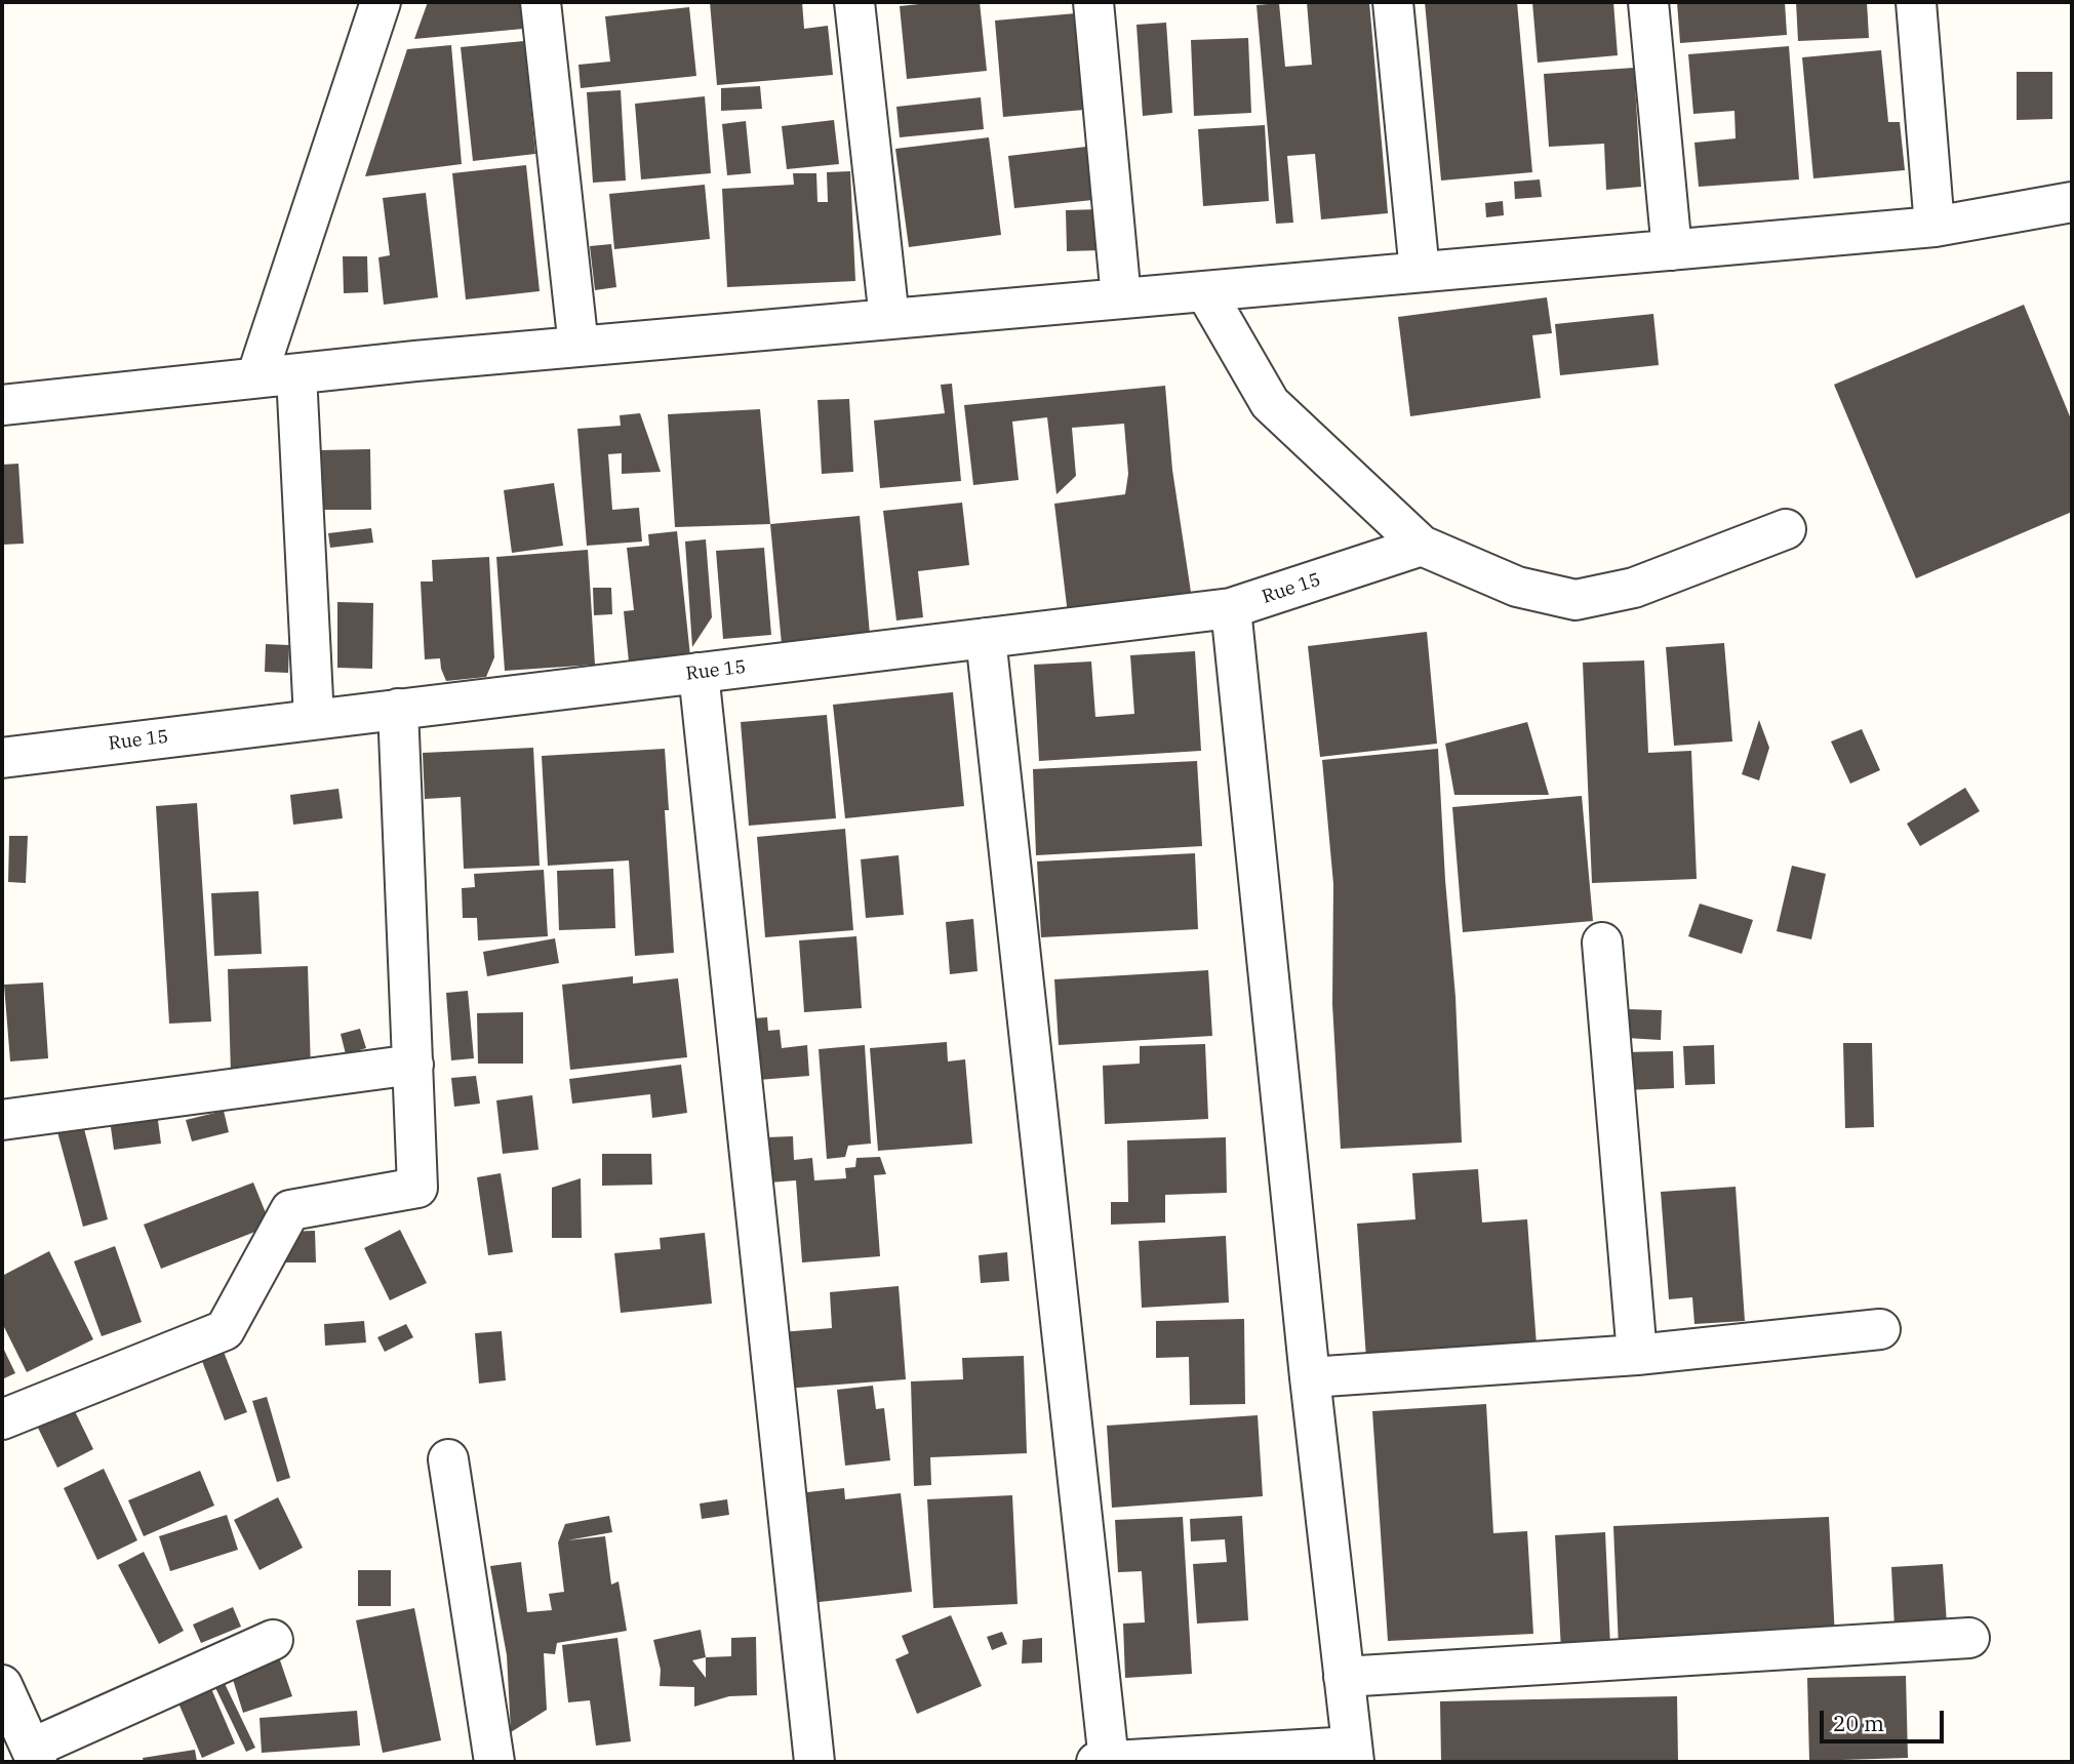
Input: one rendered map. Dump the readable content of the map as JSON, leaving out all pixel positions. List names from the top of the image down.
{
  "streets": {
    "street": ["Rue 15"]
  },
  "scale_bar": "20 m"
}
